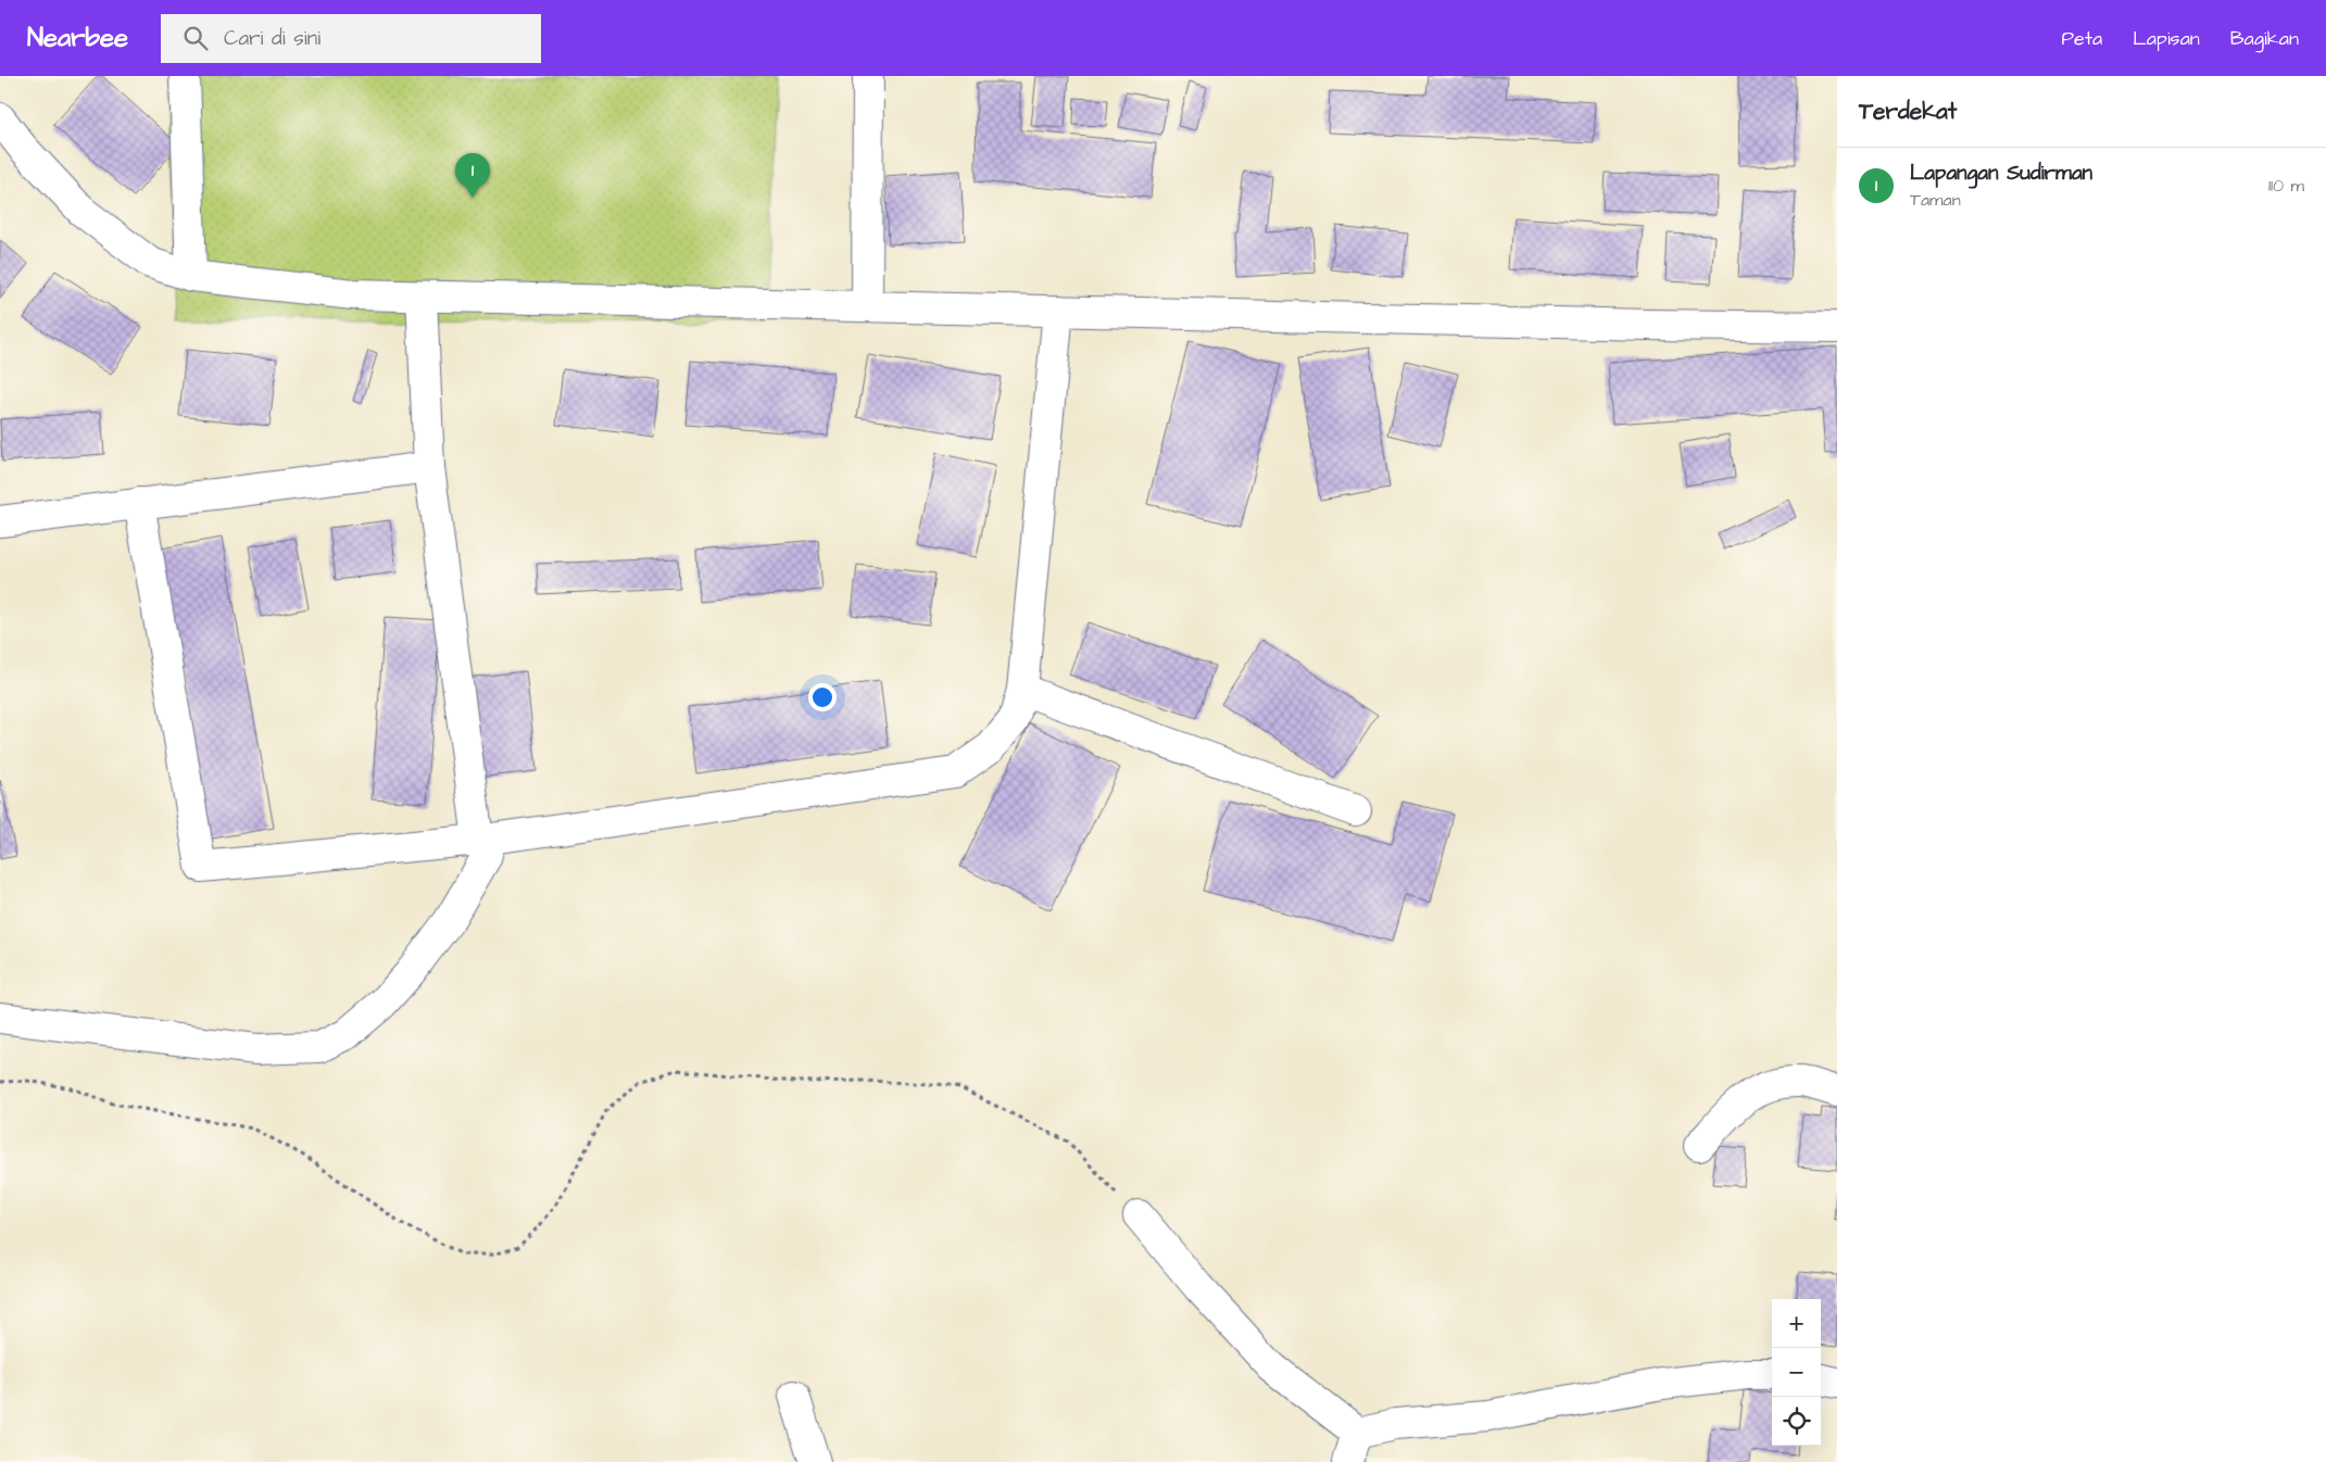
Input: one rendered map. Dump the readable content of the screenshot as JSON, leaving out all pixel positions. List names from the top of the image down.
{
  "page": {
    "header": "Nearbee",
    "search": "Cari di sini",
    "nav": ["Peta", "Lapisan", "Bagikan"],
    "heading": "Terdekat",
    "list": [
      {
        "mark": "1",
        "name": "Lapangan Sudirman",
        "note": "Taman",
        "value": "110 m"
      }
    ],
    "pins": "1",
    "map_buttons": ["+", "−"]
  }
}
